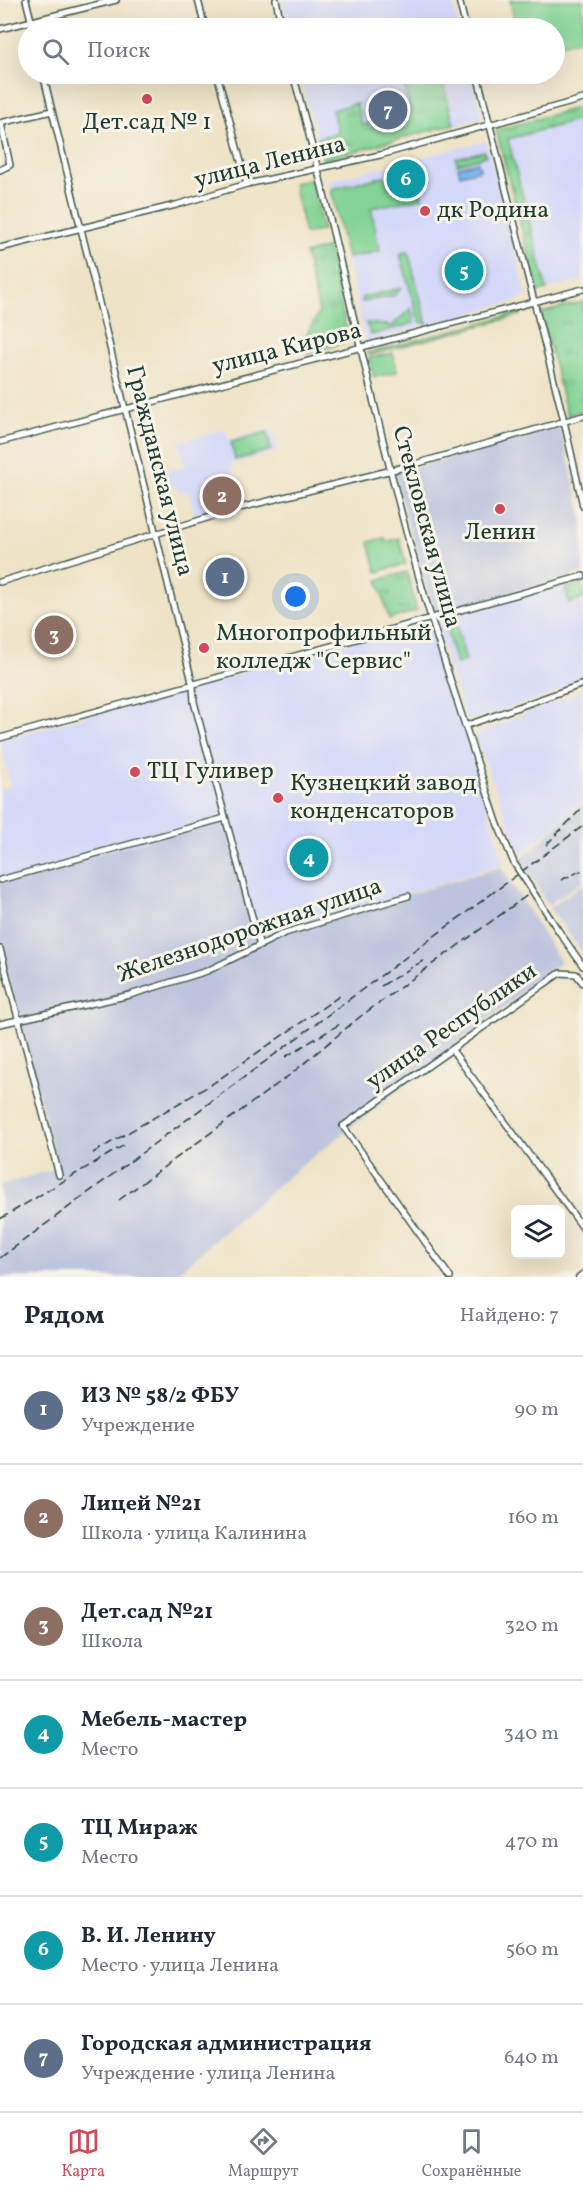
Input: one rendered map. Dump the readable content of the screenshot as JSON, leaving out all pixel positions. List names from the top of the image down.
{
  "streets": {
    "street": [
      "улица Ленина",
      "улица Кирова",
      "Гражданская улица",
      "Стекловская улица",
      "Железнодорожная улица",
      "улица Республики"
    ]
  },
  "crossings": [
    ["улица Ленина", "Гражданская улица"],
    ["улица Ленина", "Стекловская улица"],
    ["улица Кирова", "Гражданская улица"],
    ["улица Кирова", "Стекловская улица"],
    ["Гражданская улица", "Железнодорожная улица"]
  ],
  "places": [
    "Дет.сад № 1",
    "дк Родина",
    "Ленин",
    "Многопрофильный колледж \"Сервис\"",
    "ТЦ Гуливер",
    "Кузнецкий завод конденсаторов"
  ],
  "page": {
    "search": "Поиск",
    "pins": [
      "7",
      "6",
      "5",
      "2",
      "1",
      "3",
      "4"
    ],
    "heading": ["Рядом", "Найдено: 7"],
    "list": [
      {
        "mark": "1",
        "name": "ИЗ № 58/2 ФБУ",
        "note": "Учреждение",
        "value": "90 m"
      },
      {
        "mark": "2",
        "name": "Лицей №21",
        "note": "Школа · улица Калинина",
        "value": "160 m"
      },
      {
        "mark": "3",
        "name": "Дет.сад №21",
        "note": "Школа",
        "value": "320 m"
      },
      {
        "mark": "4",
        "name": "Мебель-мастер",
        "note": "Место",
        "value": "340 m"
      },
      {
        "mark": "5",
        "name": "ТЦ Мираж",
        "note": "Место",
        "value": "470 m"
      },
      {
        "mark": "6",
        "name": "В. И. Ленину",
        "note": "Место · улица Ленина",
        "value": "560 m"
      },
      {
        "mark": "7",
        "name": "Городская администрация",
        "note": "Учреждение · улица Ленина",
        "value": "640 m"
      }
    ],
    "nav": ["Карта", "Маршрут", "Сохранённые"]
  }
}
